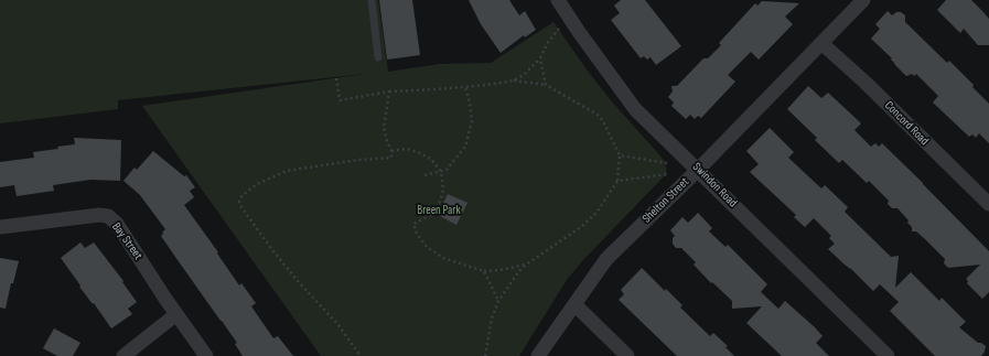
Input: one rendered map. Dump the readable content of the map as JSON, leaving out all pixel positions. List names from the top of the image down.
{
  "streets": {
    "street": [
      "Concord Road",
      "Swindon Road",
      "Shelton Street",
      "Bay Street"
    ]
  },
  "crossings": [
    ["Concord Road", "Shelton Street"],
    ["Swindon Road", "Shelton Street"]
  ],
  "parks": ["Breen Park"]
}
